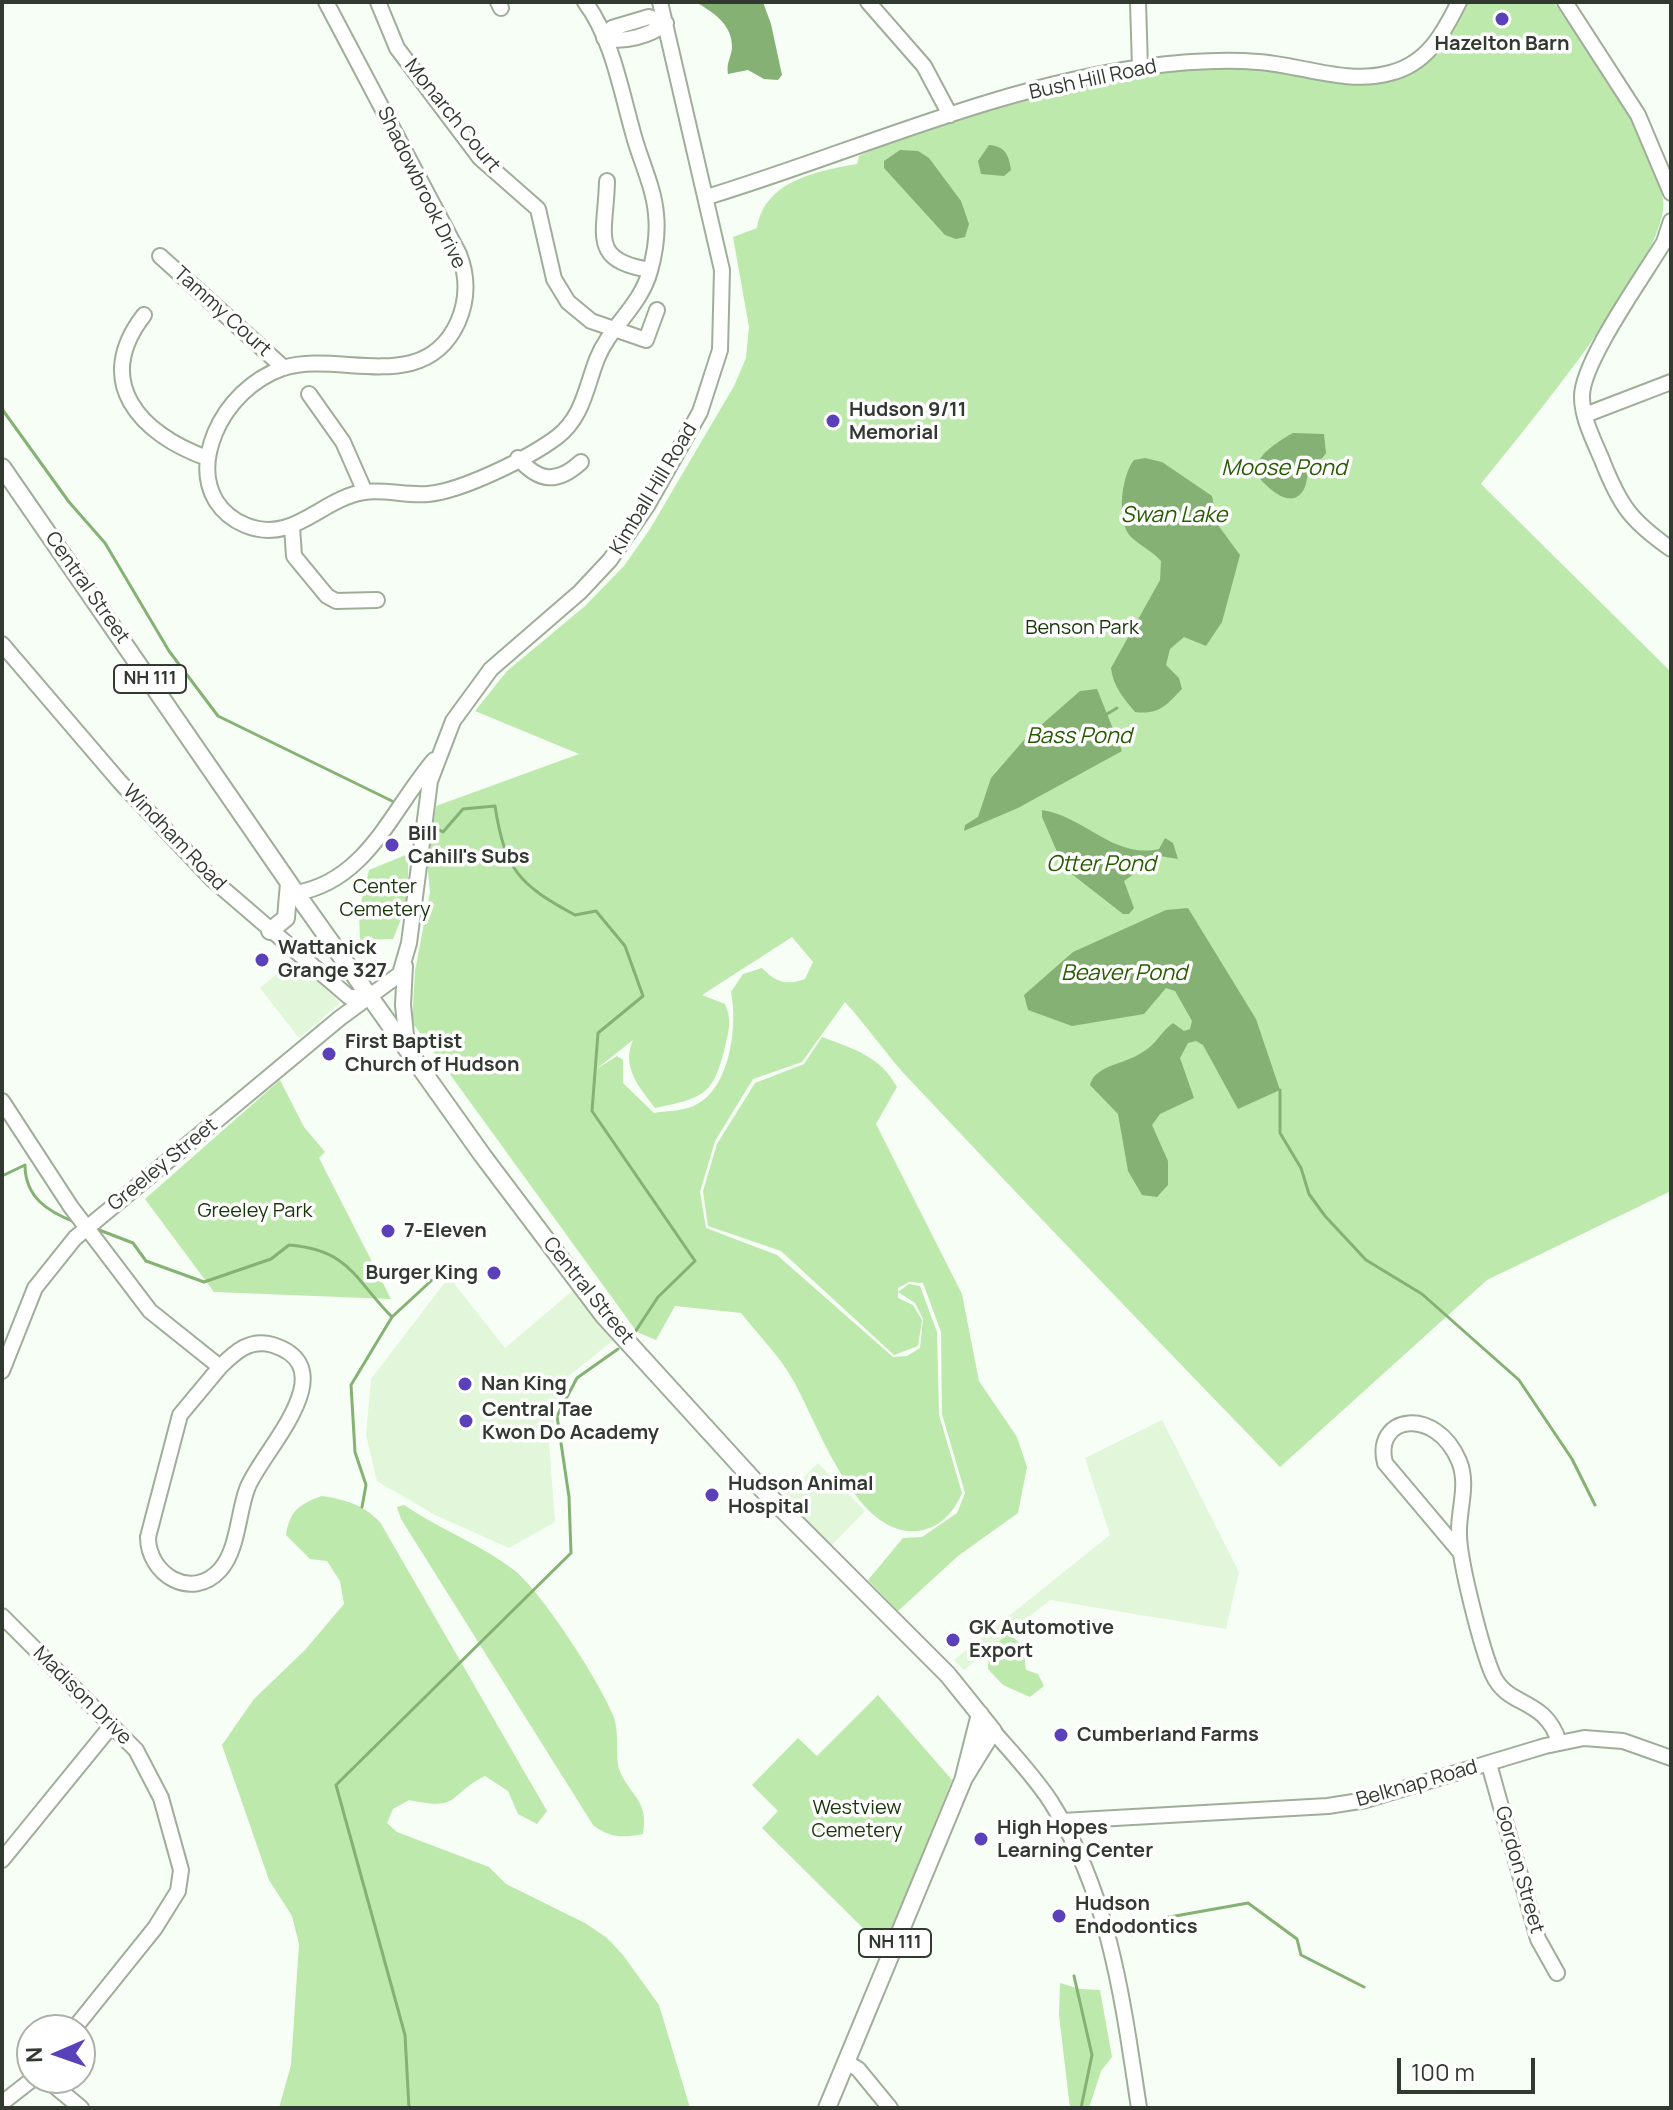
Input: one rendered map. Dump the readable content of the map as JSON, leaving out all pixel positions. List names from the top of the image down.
{
  "streets": {
    "main road": ["Central Street", "NH 111"],
    "street": [
      "Bush Hill Road",
      "Monarch Court",
      "Shadowbrook Drive",
      "Tammy Court",
      "Kimball Hill Road",
      "Windham Road",
      "Greeley Street",
      "Madison Drive",
      "Belknap Road",
      "Gordon Street"
    ]
  },
  "crossings": [
    ["Bush Hill Road", "Kimball Hill Road"],
    ["Shadowbrook Drive", "Tammy Court"],
    ["Kimball Hill Road", "Central Street"],
    ["Central Street", "NH 111"],
    ["Central Street", "Windham Road"],
    ["Central Street", "Greeley Street"],
    ["Central Street", "Belknap Road"],
    ["Windham Road", "Greeley Street"],
    ["Belknap Road", "Gordon Street"]
  ],
  "water": [
    "Moose Pond",
    "Swan Lake",
    "Bass Pond",
    "Otter Pond",
    "Beaver Pond"
  ],
  "parks": [
    "Benson Park",
    "Center Cemetery",
    "Greeley Park",
    "Westview Cemetery"
  ],
  "places": [
    "Hazelton Barn",
    "Hudson 9/11 Memorial",
    "Bill Cahill's Subs",
    "Wattanick Grange 327",
    "First Baptist Church of Hudson",
    "7-Eleven",
    "Burger King",
    "Nan King",
    "Central Tae Kwon Do Academy",
    "Hudson Animal Hospital",
    "GK Automotive Export",
    "Cumberland Farms",
    "High Hopes Learning Center",
    "Hudson Endodontics"
  ],
  "scale_bar": "100 m",
  "north": "left"
}
